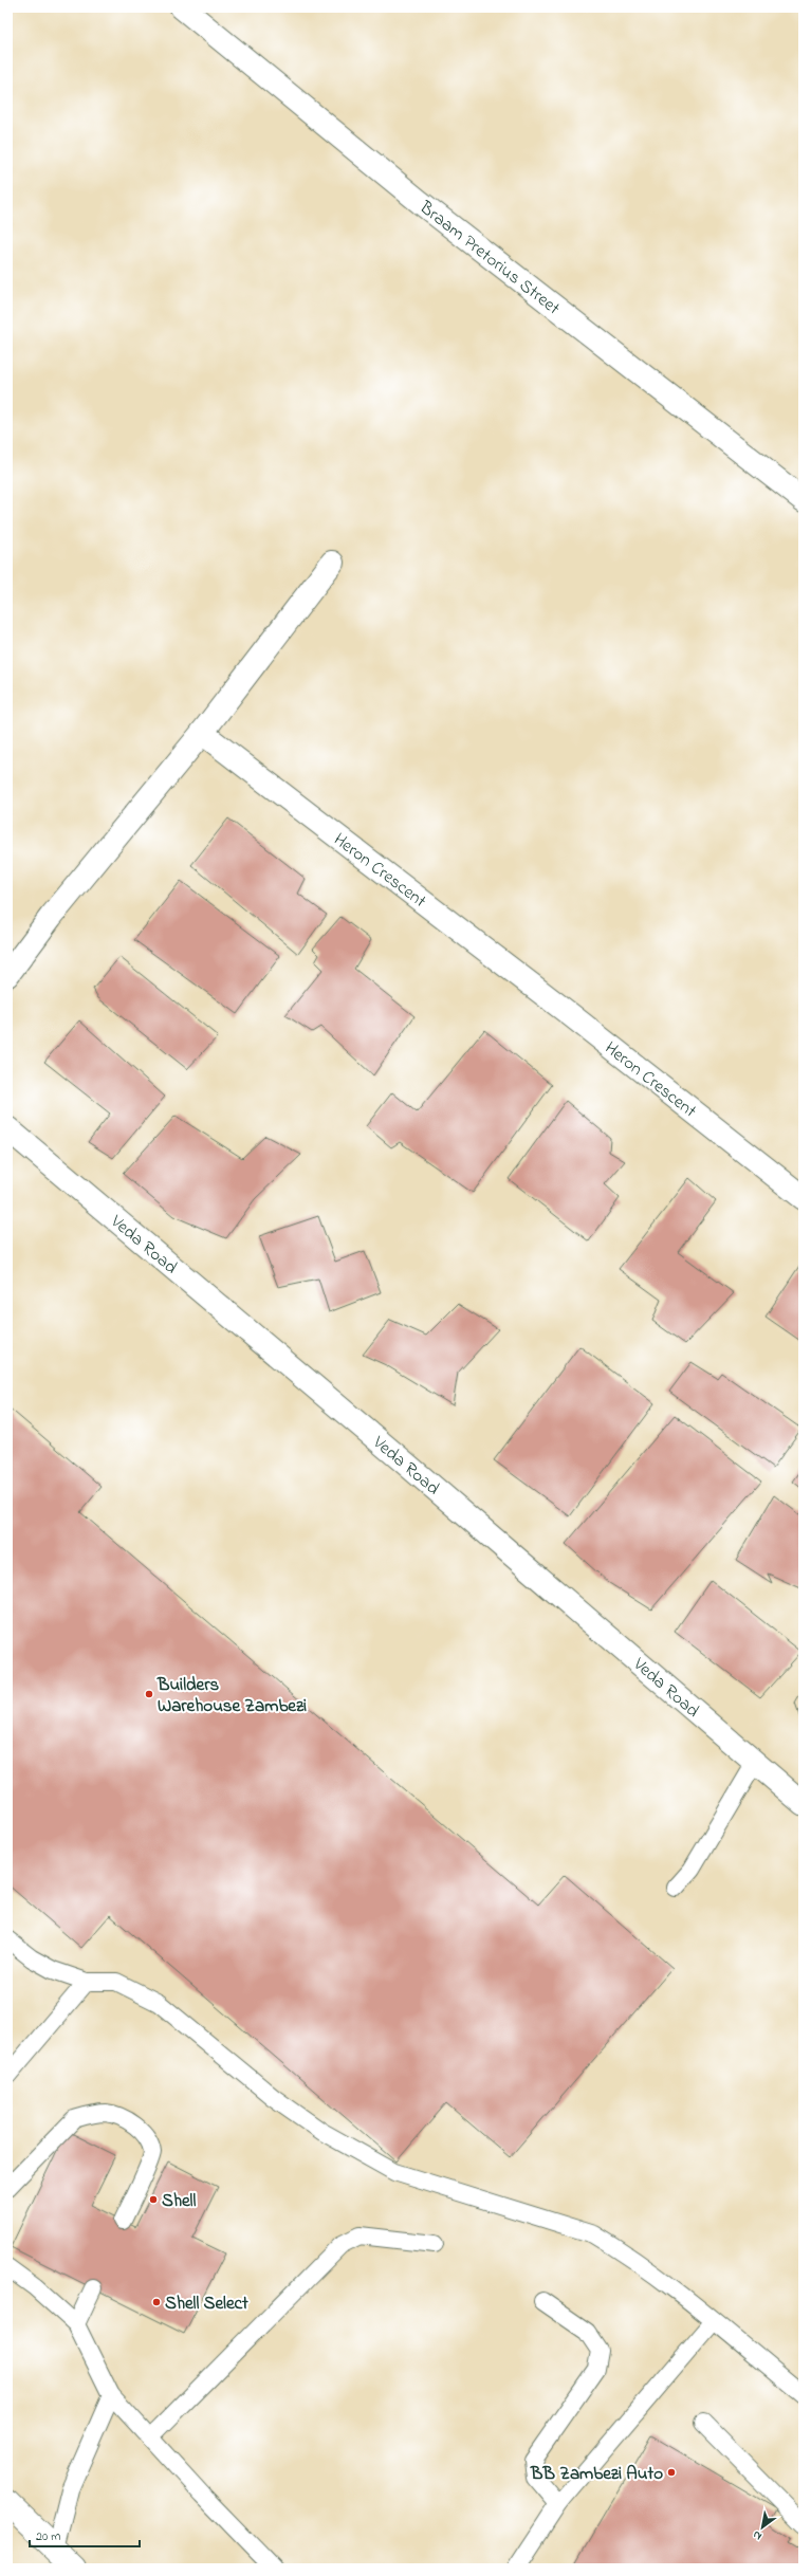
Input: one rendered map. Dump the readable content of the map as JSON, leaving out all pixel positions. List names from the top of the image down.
{
  "streets": {
    "street": ["Braam Pretorius Street", "Heron Crescent", "Veda Road"]
  },
  "places": [
    "Builders Warehouse Zambezi",
    "Shell",
    "Shell Select",
    "BB Zambezi Auto"
  ],
  "scale_bar": "20 m",
  "north": "bottom left"
}
